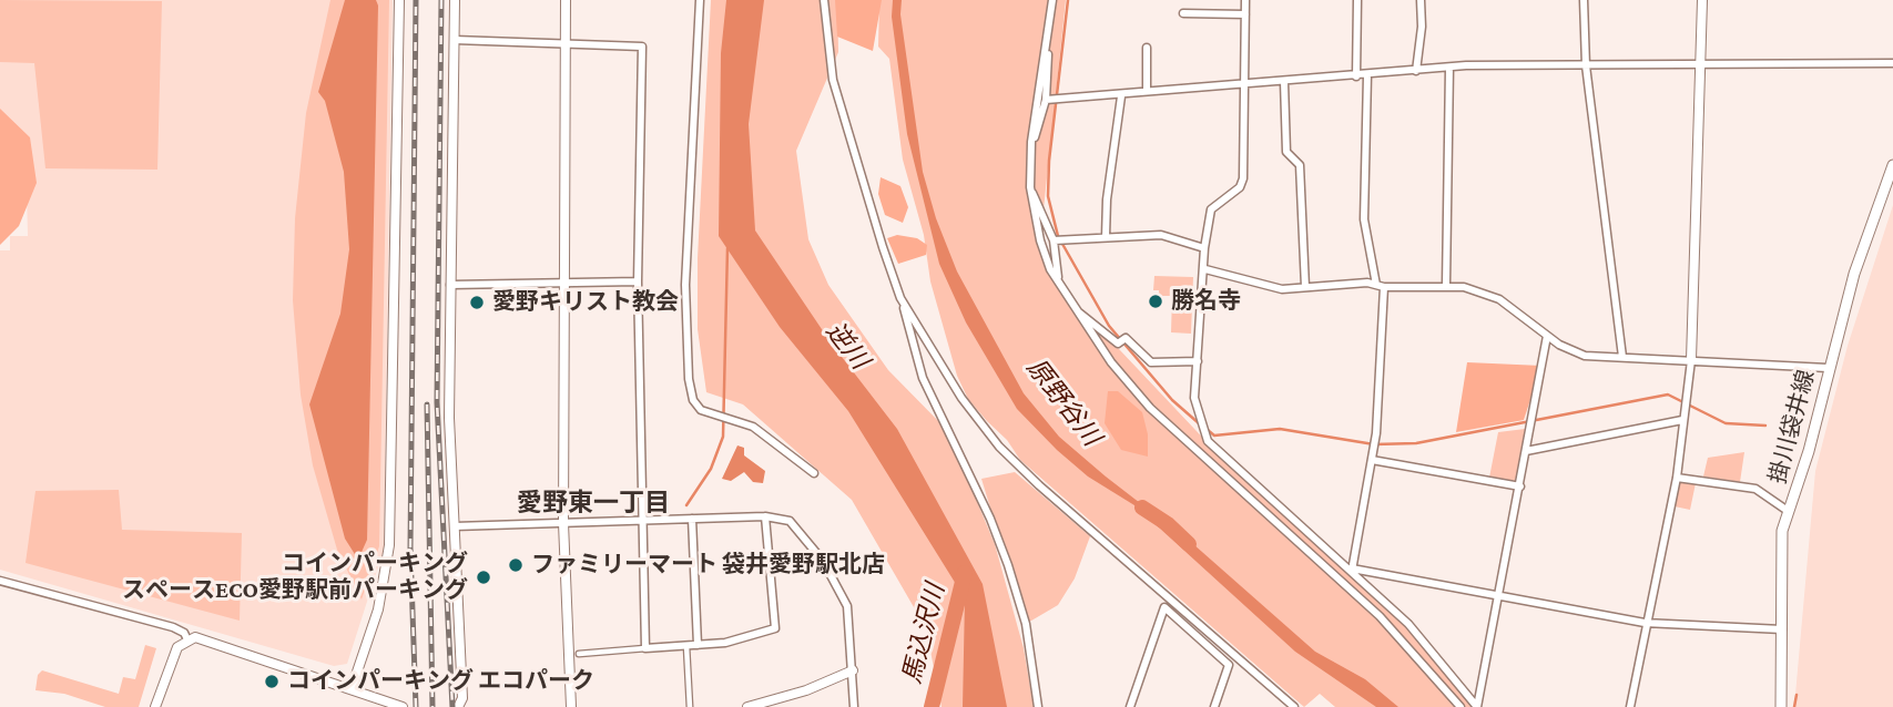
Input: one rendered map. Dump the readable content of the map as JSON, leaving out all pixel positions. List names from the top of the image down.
{
  "streets": {
    "main road": ["掛川袋井線"]
  },
  "districts": ["愛野東一丁目"],
  "water": ["逆川", "原野谷川", "馬込沢川"],
  "places": [
    "勝名寺",
    "愛野キリスト教会",
    "ファミリーマート 袋井愛野駅北店",
    "コインパーキング スペースECO愛野駅前パーキング",
    "コインパーキング エコパーク"
  ]
}
